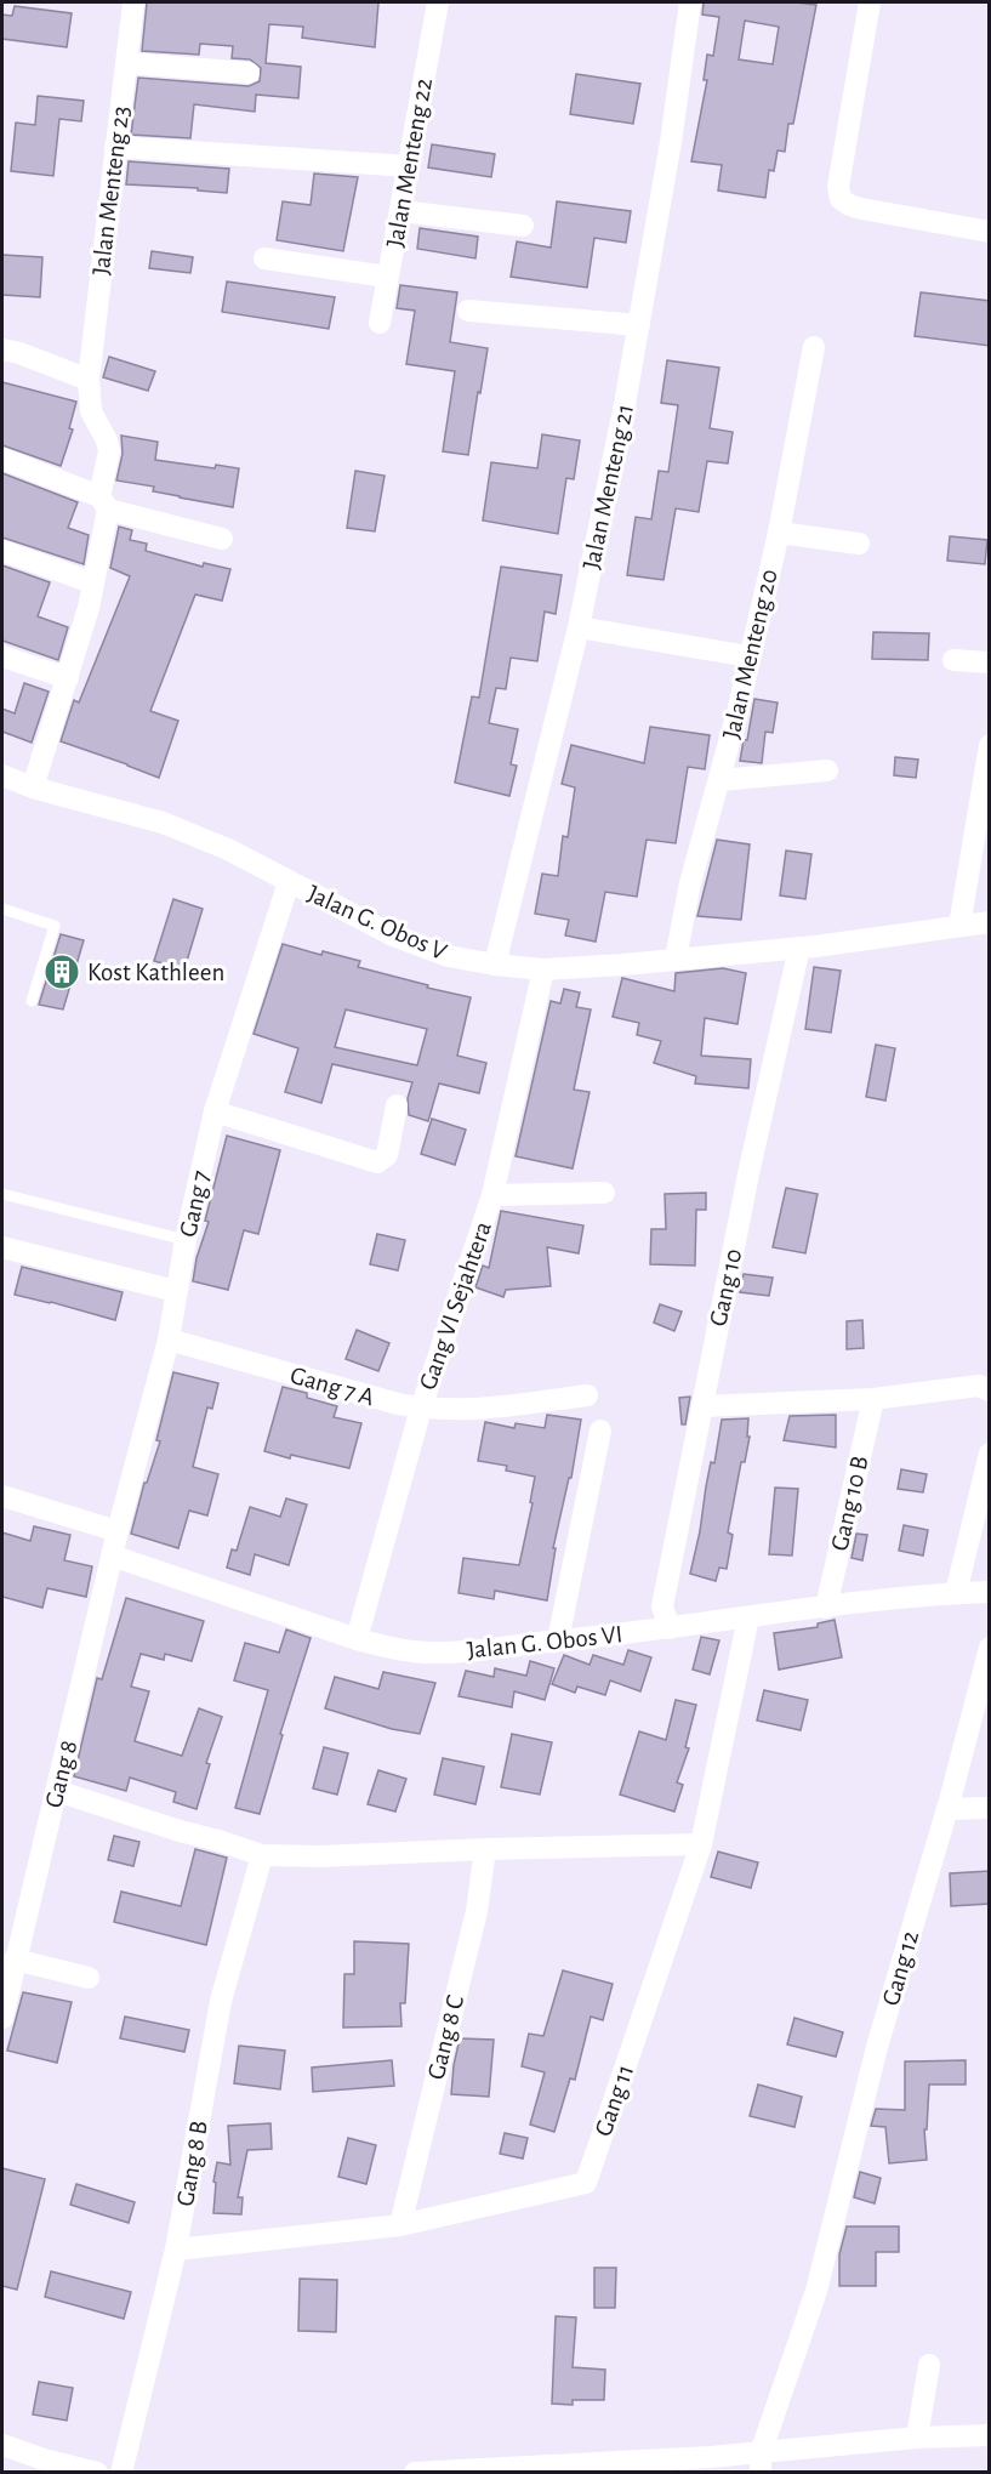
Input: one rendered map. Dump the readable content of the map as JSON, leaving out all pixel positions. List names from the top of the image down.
{
  "streets": {
    "street": [
      "Jalan Menteng 22",
      "Jalan Menteng 23",
      "Jalan Menteng 21",
      "Jalan Menteng 20",
      "Jalan G. Obos V",
      "Gang 7",
      "Gang 10",
      "Gang VI Sejahtera",
      "Gang 7 A",
      "Gang 10 B",
      "Jalan G. Obos VI",
      "Gang 8",
      "Gang 12",
      "Gang 8 C",
      "Gang 11",
      "Gang 8 B"
    ]
  },
  "crossings": [
    ["Jalan Menteng 23", "Jalan G. Obos V"],
    ["Jalan Menteng 21", "Jalan G. Obos V"],
    ["Jalan Menteng 20", "Jalan G. Obos V"],
    ["Jalan G. Obos V", "Gang 7"],
    ["Jalan G. Obos V", "Gang 10"],
    ["Jalan G. Obos V", "Gang VI Sejahtera"],
    ["Gang 7", "Gang 7 A"],
    ["Gang 7", "Gang 8"],
    ["Gang 10", "Jalan G. Obos VI"],
    ["Gang VI Sejahtera", "Gang 7 A"],
    ["Gang VI Sejahtera", "Jalan G. Obos VI"],
    ["Gang 10 B", "Jalan G. Obos VI"],
    ["Jalan G. Obos VI", "Gang 8"],
    ["Jalan G. Obos VI", "Gang 11"],
    ["Gang 8 C", "Gang 11"],
    ["Gang 11", "Gang 8 B"]
  ],
  "places": {
    "building": ["Kost Kathleen"]
  }
}
